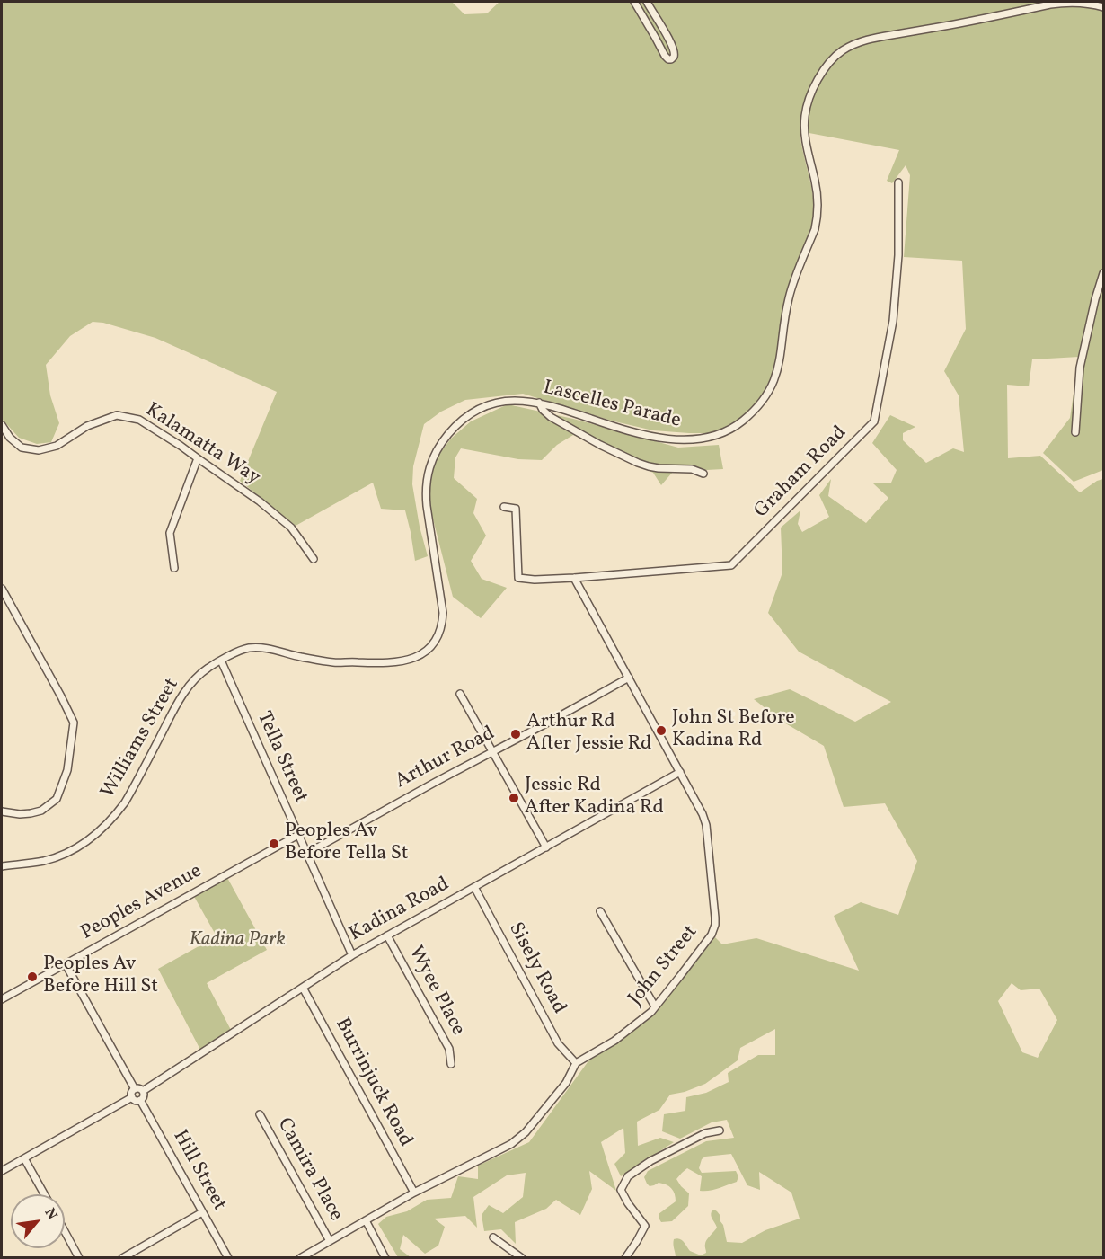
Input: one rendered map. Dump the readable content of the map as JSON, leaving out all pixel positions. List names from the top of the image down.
{
  "streets": {
    "street": [
      "Lascelles Parade",
      "Kalamatta Way",
      "Graham Road",
      "Williams Street",
      "Tella Street",
      "Arthur Road",
      "Peoples Avenue",
      "Kadina Road",
      "John Street",
      "Sisely Road",
      "Wyee Place",
      "Burrinjuck Road",
      "Camira Place",
      "Hill Street"
    ]
  },
  "crossings": [
    ["Lascelles Parade", "Williams Street"],
    ["Lascelles Parade", "Tella Street"],
    ["Graham Road", "John Street"],
    ["Williams Street", "Tella Street"],
    ["Tella Street", "Arthur Road"],
    ["Tella Street", "Peoples Avenue"],
    ["Tella Street", "Kadina Road"],
    ["Arthur Road", "John Street"],
    ["Kadina Road", "John Street"],
    ["Kadina Road", "Sisely Road"],
    ["Kadina Road", "Wyee Place"],
    ["Kadina Road", "Burrinjuck Road"],
    ["Kadina Road", "Hill Street"],
    ["John Street", "Sisely Road"]
  ],
  "parks": ["Kadina Park"],
  "places": [
    "John St Before Kadina Rd",
    "Arthur Rd After Jessie Rd",
    "Jessie Rd After Kadina Rd",
    "Peoples Av Before Tella St",
    "Peoples Av Before Hill St"
  ],
  "north": "top right"
}
